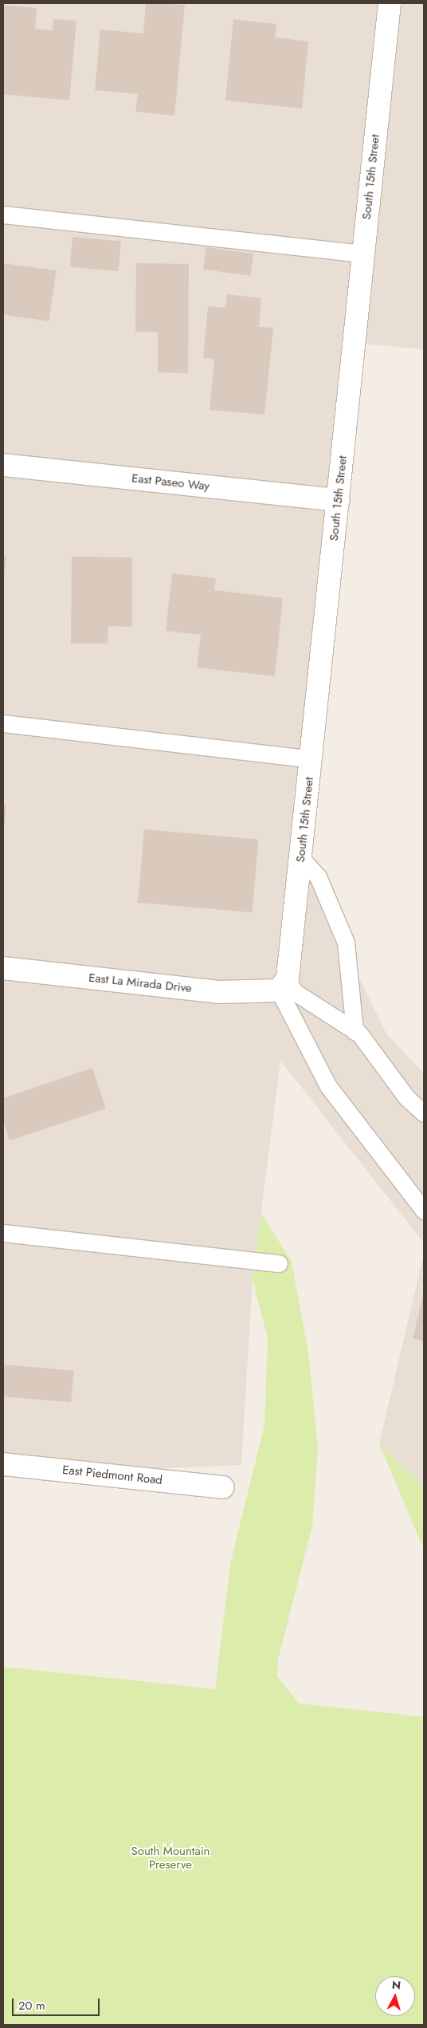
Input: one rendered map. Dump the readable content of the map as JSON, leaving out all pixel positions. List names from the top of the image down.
{
  "streets": {
    "street": [
      "South 15th Street",
      "East Paseo Way",
      "East La Mirada Drive",
      "East Piedmont Road"
    ]
  },
  "crossings": [
    ["South 15th Street", "East Paseo Way"],
    ["South 15th Street", "East La Mirada Drive"]
  ],
  "parks": ["South Mountain Preserve"],
  "scale_bar": "20 m",
  "north": "top"
}
